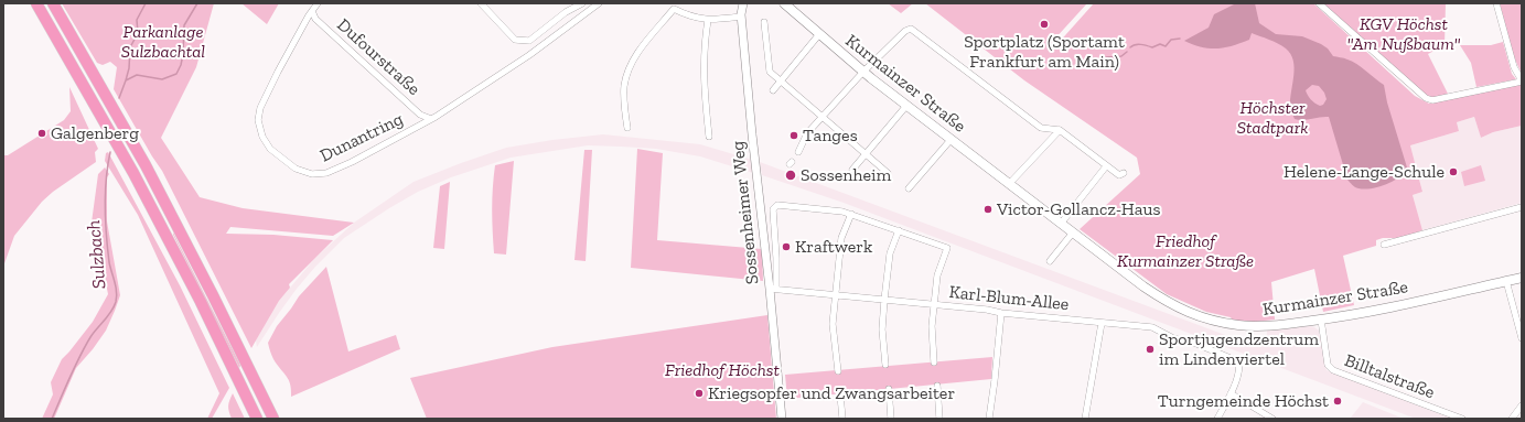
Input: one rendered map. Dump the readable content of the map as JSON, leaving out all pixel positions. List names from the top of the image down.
{
  "streets": {
    "main road": ["Kurmainzer Straße"],
    "street": [
      "Dufourstraße",
      "Dunantring",
      "Sossenheimer Weg",
      "Karl-Blum-Allee",
      "Billtalstraße"
    ]
  },
  "crossings": [
    ["Dufourstraße", "Dunantring"],
    ["Kurmainzer Straße", "Billtalstraße"],
    ["Sossenheimer Weg", "Karl-Blum-Allee"]
  ],
  "water": ["Sulzbach"],
  "parks": [
    "KGV Höchst \"Am Nußbaum\"",
    "Parkanlage Sulzbachtal",
    "Höchster Stadtpark",
    "Friedhof Kurmainzer Straße",
    "Friedhof Höchst"
  ],
  "places": [
    "Sportplatz (Sportamt Frankfurt am Main)",
    "Galgenberg",
    "Tanges",
    "Helene-Lange-Schule",
    "Sossenheim",
    "Victor-Gollancz-Haus",
    "Kraftwerk",
    "Sportjugendzentrum im Lindenviertel",
    "Kriegsopfer und Zwangsarbeiter",
    "Turngemeinde Höchst"
  ]
}
